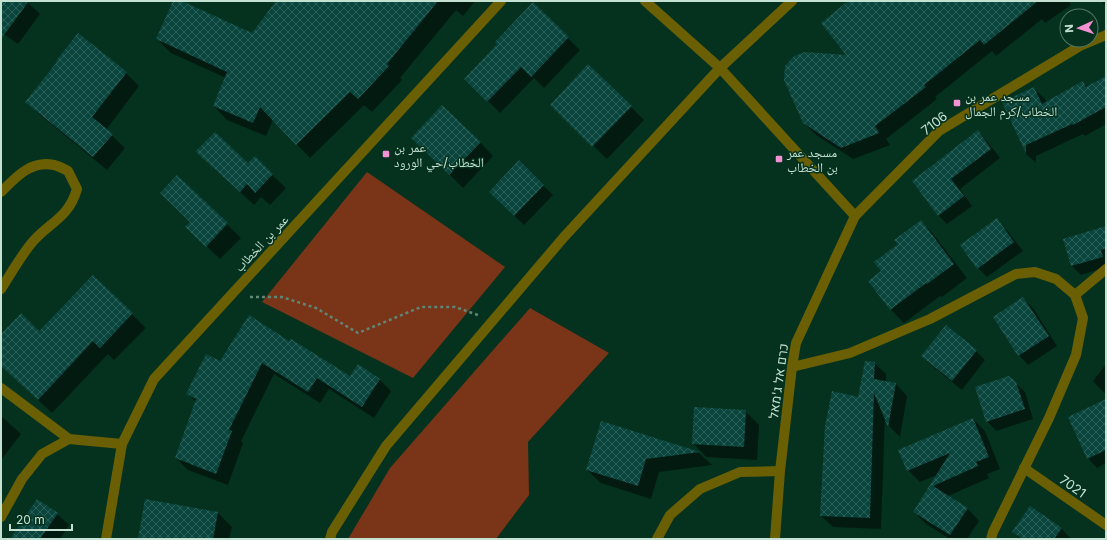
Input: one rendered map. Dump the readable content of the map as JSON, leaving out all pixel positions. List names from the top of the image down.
{
  "streets": {
    "street": [
      "7106",
      "عمر بن الخطاب",
      "כרם אל ג'מאל",
      "7021"
    ]
  },
  "crossings": [
    ["7106", "כרם אל ג'מאל"]
  ],
  "places": {
    "transit": ["مسجد عمر بن الخطاب/كرم الجمال", "عمر بن الخطاب/حي الورود", "مسجد عمر بن الخطاب"]
  },
  "scale_bar": "20 m",
  "north": "left"
}
